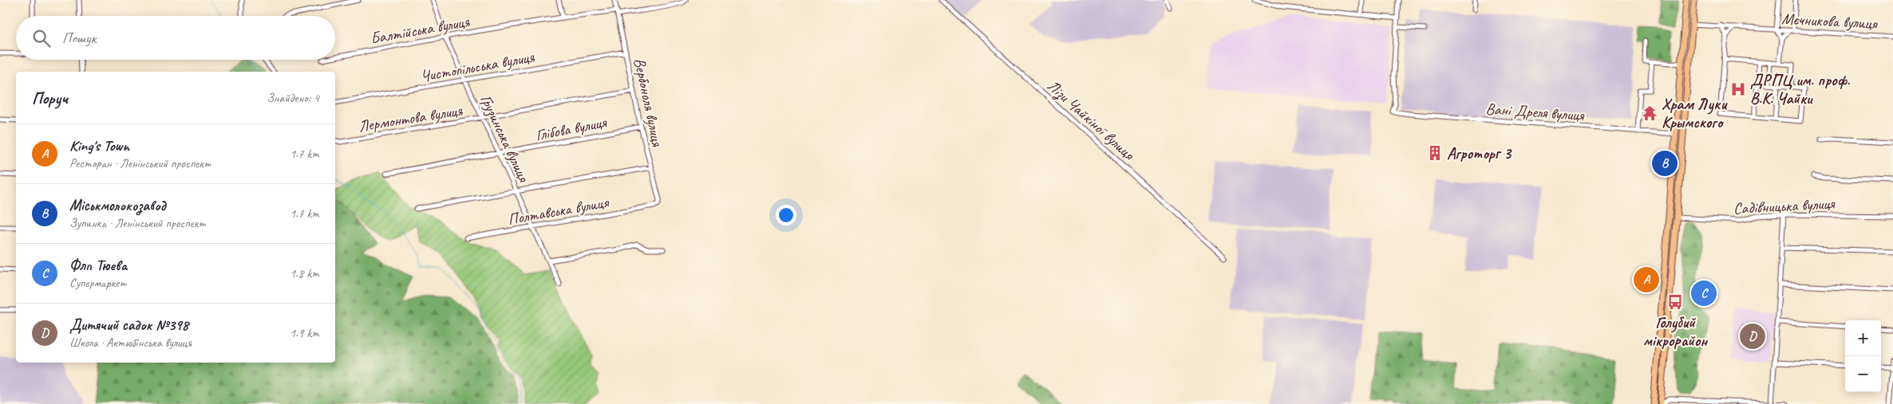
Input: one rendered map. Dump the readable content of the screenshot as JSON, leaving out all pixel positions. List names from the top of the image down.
{
  "streets": {
    "street": [
      "Мєчникова вулиця",
      "Балтійська вулиця",
      "Чистопільська вулиця",
      "Вербоноля вулиця",
      "Вані Дреля вулиця",
      "Лермонтова вулиця",
      "Лізи Чайкіної вулиця",
      "Глібова вулиця",
      "Грузинська вулиця",
      "Садівницька вулиця",
      "Полтавська вулиця"
    ]
  },
  "crossings": [
    ["Балтійська вулиця", "Вербоноля вулиця"],
    ["Балтійська вулиця", "Грузинська вулиця"],
    ["Чистопільська вулиця", "Вербоноля вулиця"],
    ["Чистопільська вулиця", "Грузинська вулиця"],
    ["Вербоноля вулиця", "Лермонтова вулиця"],
    ["Вербоноля вулиця", "Глібова вулиця"],
    ["Вербоноля вулиця", "Полтавська вулиця"],
    ["Лермонтова вулиця", "Грузинська вулиця"],
    ["Глібова вулиця", "Грузинська вулиця"],
    ["Грузинська вулиця", "Полтавська вулиця"]
  ],
  "places": {
    "hospital": ["ДРПЦ им. проф. В.К. Чайки"],
    "temple": ["Храм Луки Крымского"],
    "building": ["Агроторг 3"],
    "bus stop": ["Голубий мікрорайон"]
  },
  "page": {
    "search": "Пошук",
    "heading": ["Поруч", "Знайдено: 4"],
    "list": [
      {
        "mark": "A",
        "name": "King's Town",
        "note": "Ресторан · Ленінський проспект",
        "value": "1.7 km"
      },
      {
        "mark": "B",
        "name": "Міськмолокозавод",
        "note": "Зупинка · Ленінський проспект",
        "value": "1.7 km"
      },
      {
        "mark": "C",
        "name": "Флп Тюева",
        "note": "Супермаркет",
        "value": "1.8 km"
      },
      {
        "mark": "D",
        "name": "Дитячий садок №398",
        "note": "Школа · Актюбінська вулиця",
        "value": "1.9 km"
      }
    ],
    "pins": [
      "B",
      "A",
      "C",
      "D"
    ],
    "map_buttons": ["+", "−"]
  }
}
